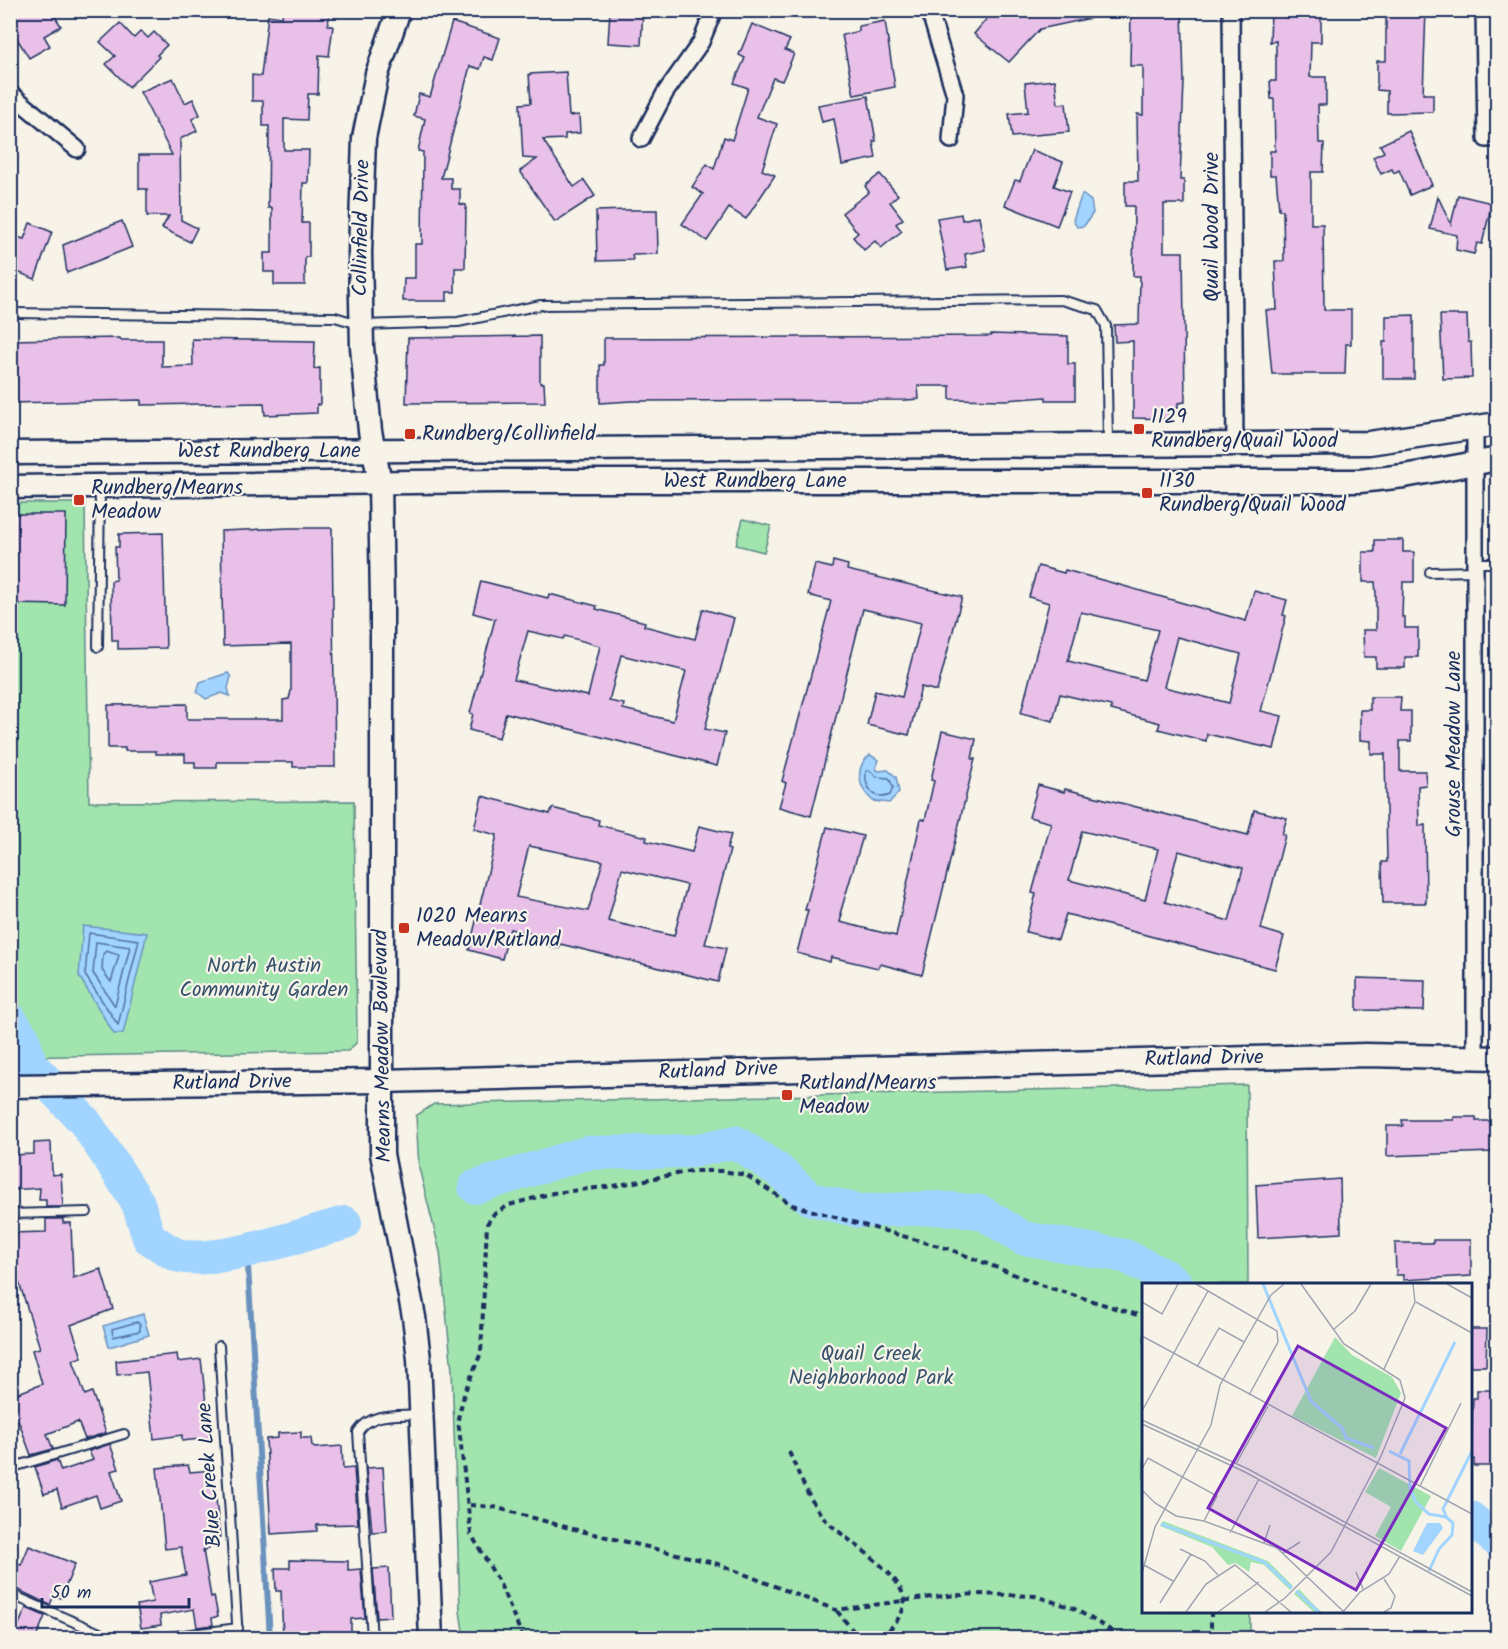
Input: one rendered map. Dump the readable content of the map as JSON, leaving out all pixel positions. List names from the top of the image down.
{
  "streets": {
    "street": [
      "Quail Wood Drive",
      "Collinfield Drive",
      "West Rundberg Lane",
      "Grouse Meadow Lane",
      "Mearns Meadow Boulevard",
      "Rutland Drive"
    ],
    "lane": ["Blue Creek Lane"]
  },
  "crossings": [
    ["Quail Wood Drive", "West Rundberg Lane"],
    ["Collinfield Drive", "West Rundberg Lane"],
    ["Collinfield Drive", "Mearns Meadow Boulevard"],
    ["West Rundberg Lane", "Grouse Meadow Lane"],
    ["West Rundberg Lane", "Mearns Meadow Boulevard"],
    ["Grouse Meadow Lane", "Rutland Drive"],
    ["Mearns Meadow Boulevard", "Rutland Drive"]
  ],
  "parks": ["North Austin Community Garden", "Quail Creek Neighborhood Park"],
  "places": {
    "transit": [
      "1129 Rundberg/Quail Wood",
      "Rundberg/Collinfield",
      "1130 Rundberg/Quail Wood",
      "Rundberg/Mearns Meadow",
      "1020 Mearns Meadow/Rutland",
      "Rutland/Mearns Meadow"
    ]
  },
  "scale_bar": "50 m"
}
